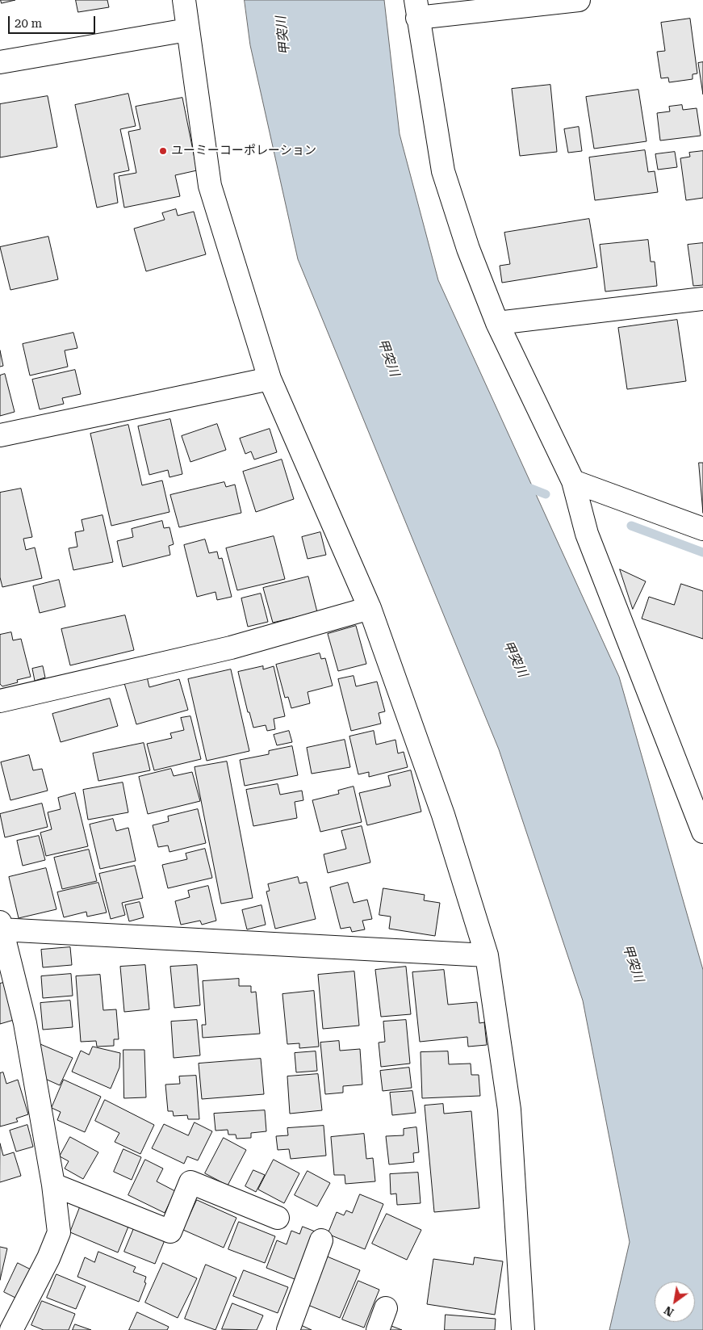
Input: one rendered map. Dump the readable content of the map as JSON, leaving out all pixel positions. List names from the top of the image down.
{
  "water": ["甲突川"],
  "places": ["ユーミーコーポレーション"],
  "scale_bar": "20 m",
  "north": "bottom left"
}
